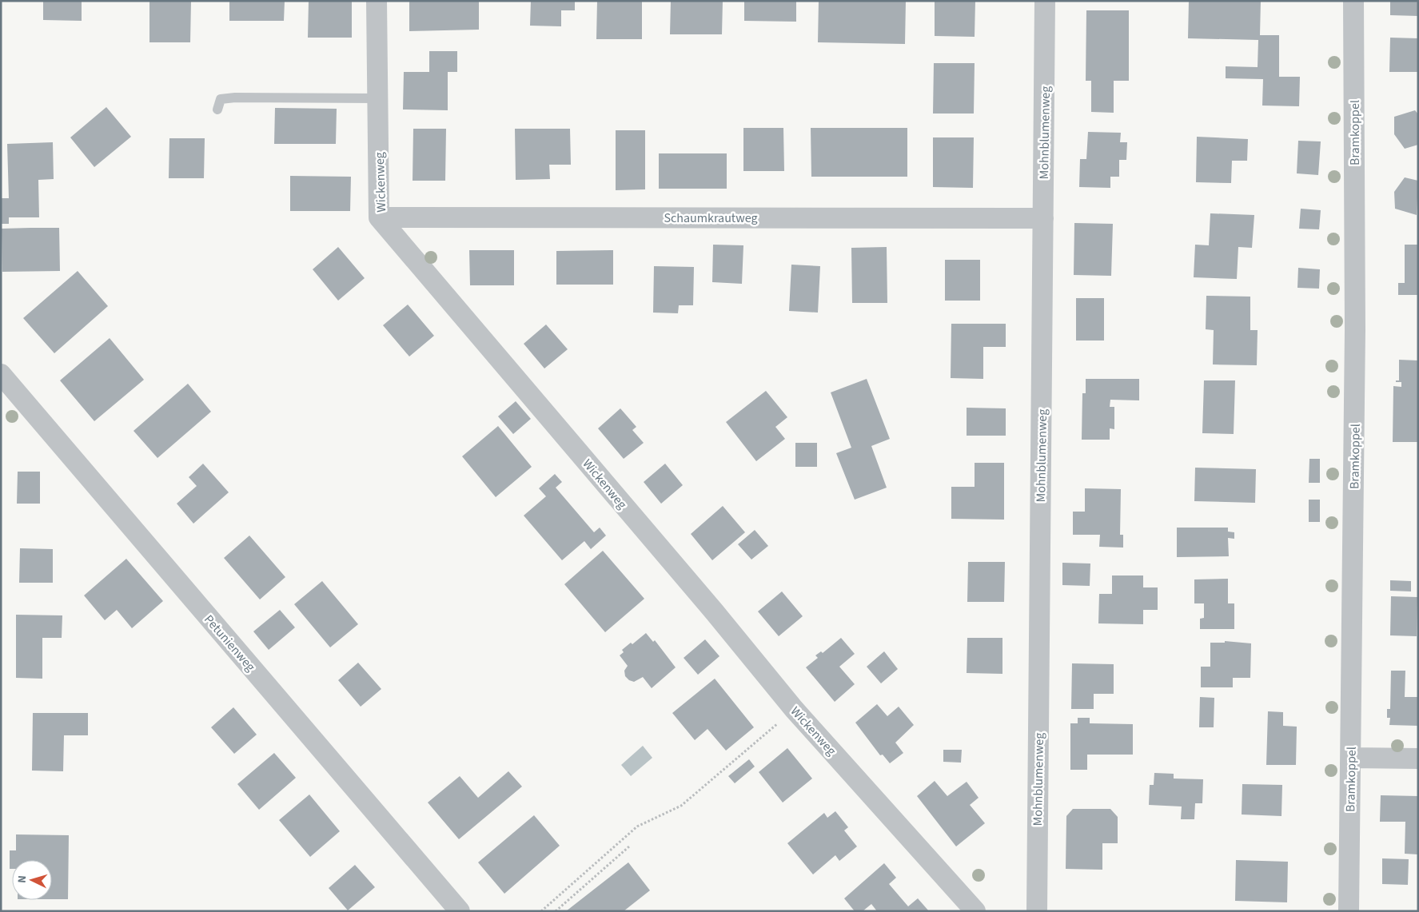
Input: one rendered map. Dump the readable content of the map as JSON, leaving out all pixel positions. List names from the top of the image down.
{
  "streets": {
    "street": [
      "Mohnblumenweg",
      "Bramkoppel",
      "Wickenweg",
      "Schaumkrautweg",
      "Petunienweg"
    ]
  },
  "crossings": [
    ["Mohnblumenweg", "Schaumkrautweg"],
    ["Wickenweg", "Schaumkrautweg"]
  ],
  "north": "left"
}
